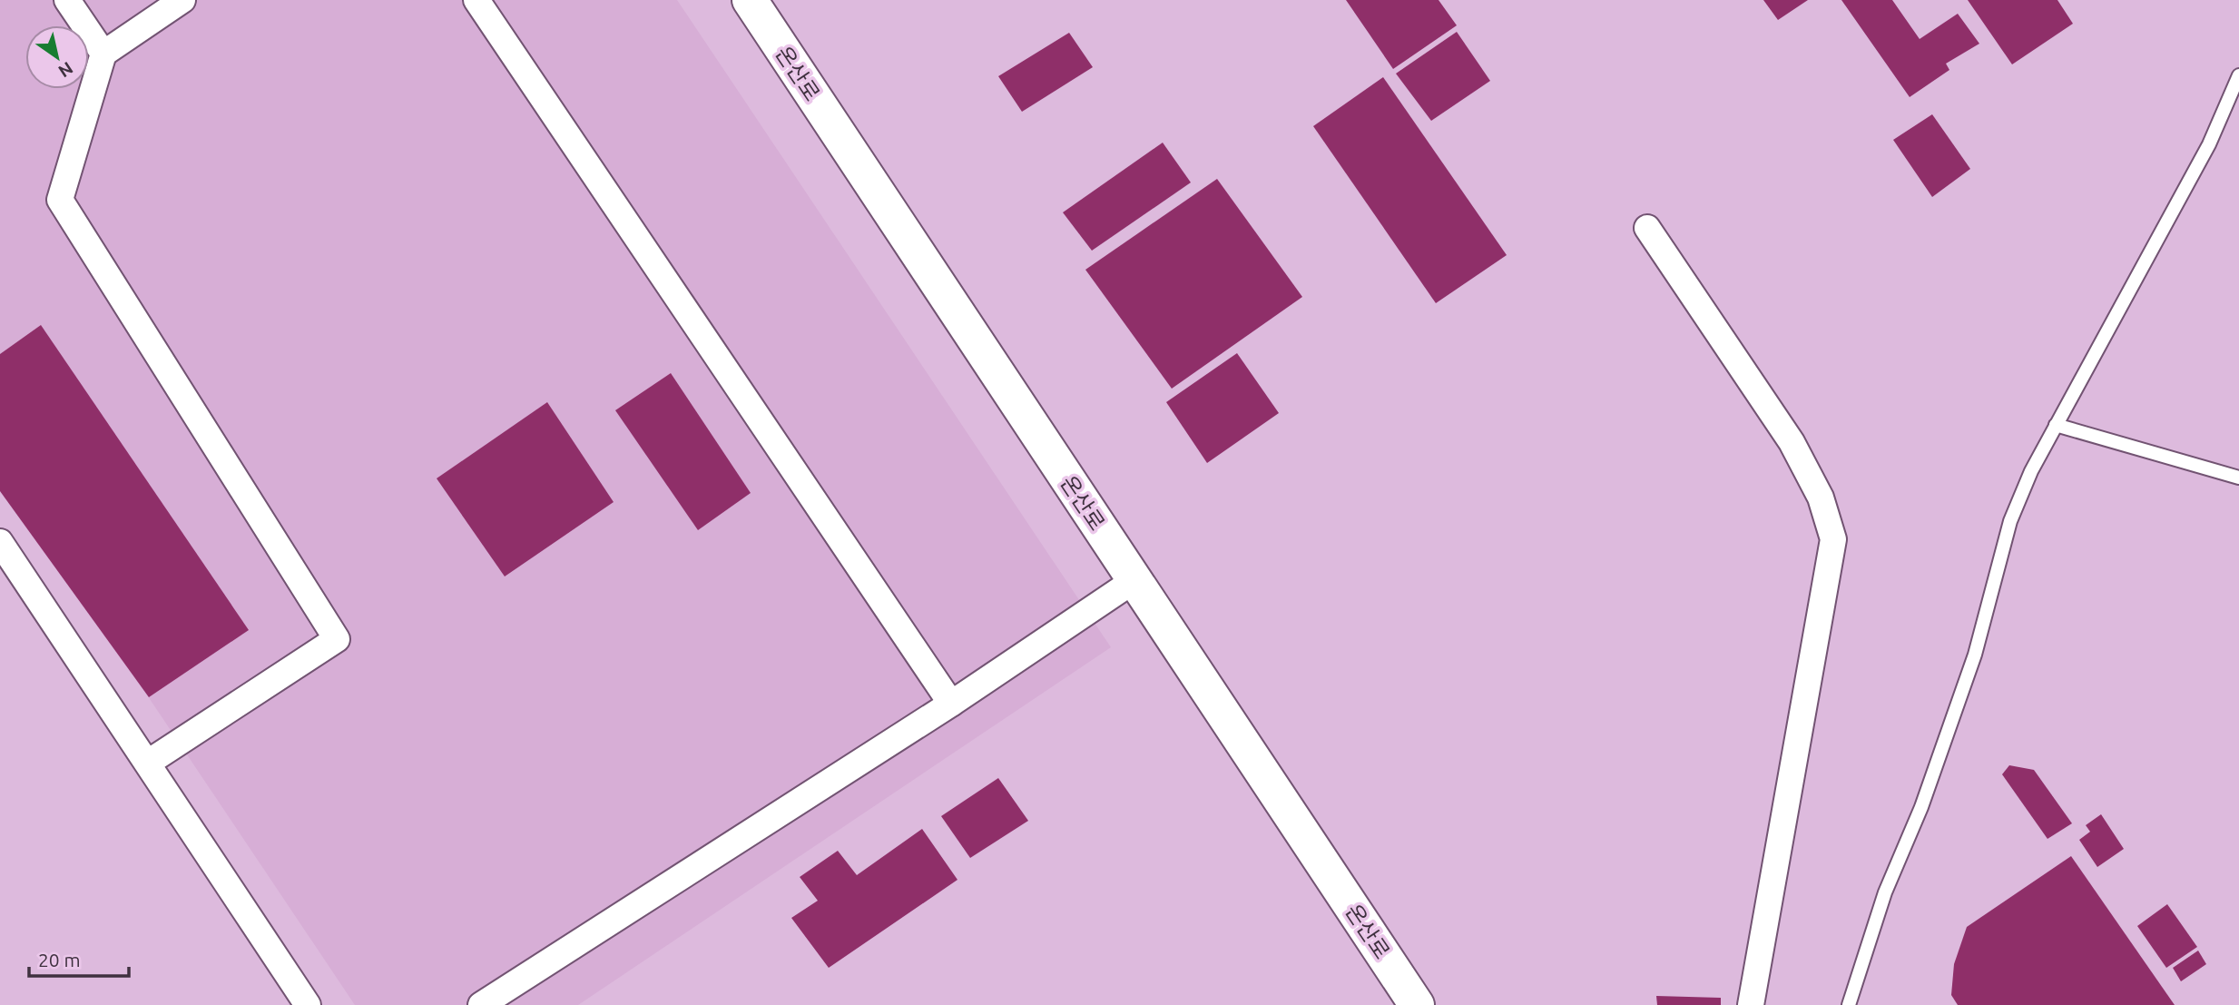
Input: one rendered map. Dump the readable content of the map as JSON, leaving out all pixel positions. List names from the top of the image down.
{
  "streets": {
    "street": ["온산로"]
  },
  "scale_bar": "20 m",
  "north": "bottom right"
}
